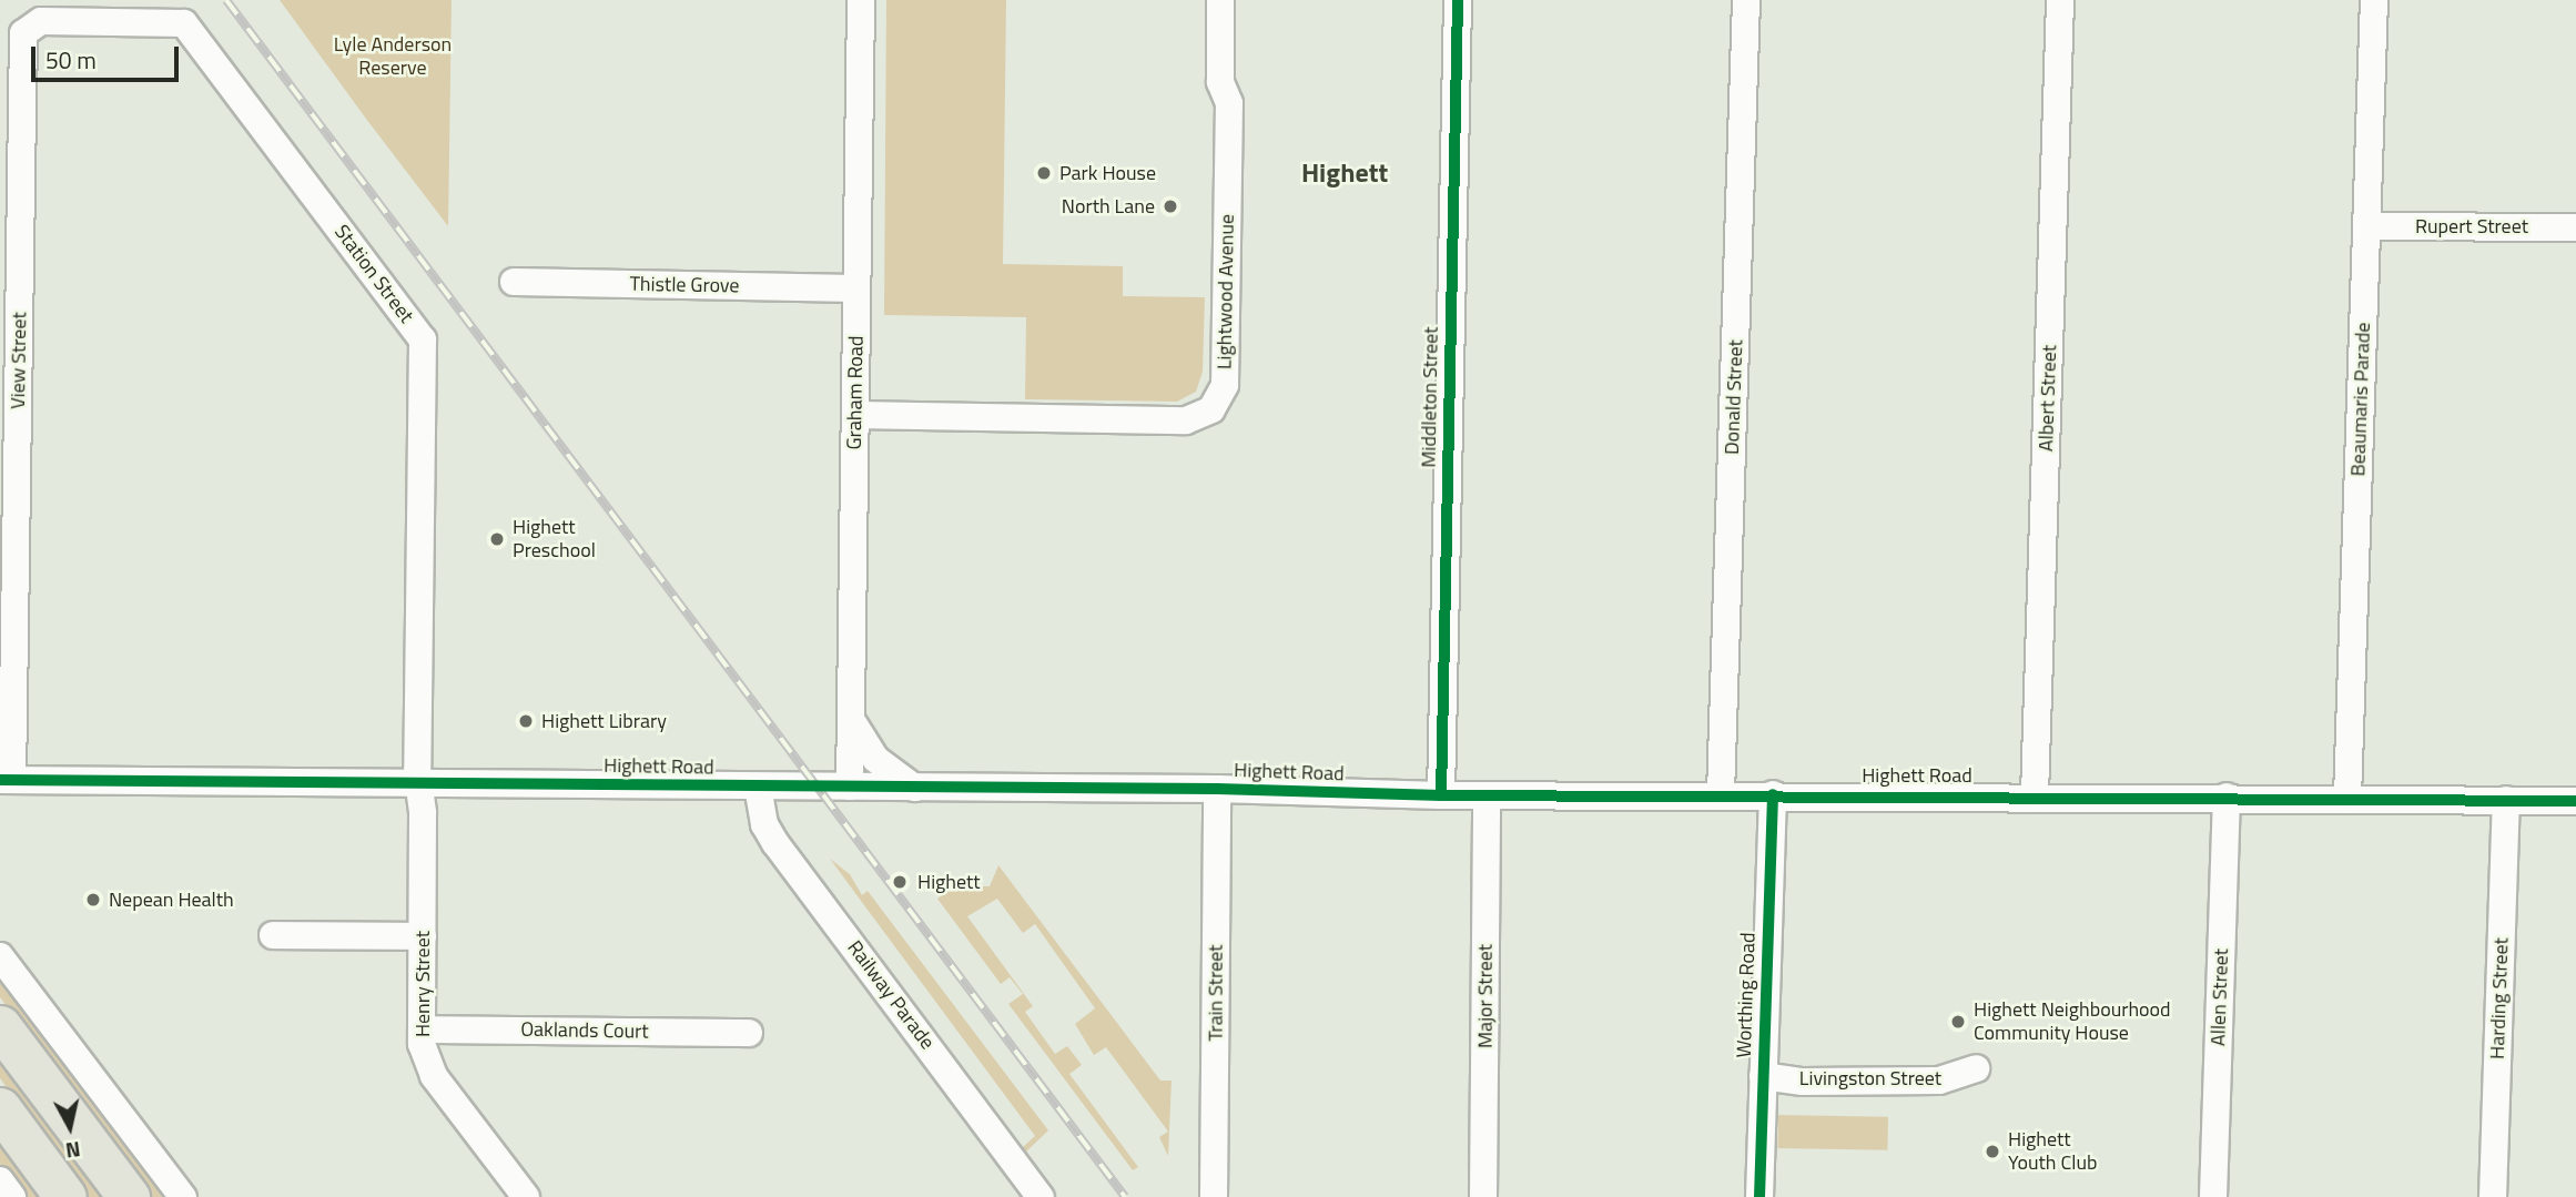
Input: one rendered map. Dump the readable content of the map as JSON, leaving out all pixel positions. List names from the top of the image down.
{
  "streets": {
    "street": [
      "Rupert Street",
      "Station Street",
      "Thistle Grove",
      "Lightwood Avenue",
      "View Street",
      "Graham Road",
      "Middleton Street",
      "Donald Street",
      "Albert Street",
      "Beaumaris Parade",
      "Highett Road",
      "Henry Street",
      "Train Street",
      "Railway Parade",
      "Worthing Road",
      "Major Street",
      "Allen Street",
      "Harding Street",
      "Oaklands Court",
      "Livingston Street"
    ]
  },
  "crossings": [
    ["Rupert Street", "Beaumaris Parade"],
    ["Station Street", "View Street"],
    ["Station Street", "Highett Road"],
    ["Station Street", "Henry Street"],
    ["Thistle Grove", "Graham Road"],
    ["Lightwood Avenue", "Graham Road"],
    ["View Street", "Highett Road"],
    ["Graham Road", "Highett Road"],
    ["Middleton Street", "Highett Road"],
    ["Donald Street", "Highett Road"],
    ["Albert Street", "Highett Road"],
    ["Beaumaris Parade", "Highett Road"],
    ["Highett Road", "Henry Street"],
    ["Highett Road", "Train Street"],
    ["Highett Road", "Railway Parade"],
    ["Highett Road", "Worthing Road"],
    ["Highett Road", "Major Street"],
    ["Highett Road", "Allen Street"],
    ["Highett Road", "Harding Street"],
    ["Henry Street", "Oaklands Court"],
    ["Worthing Road", "Livingston Street"]
  ],
  "districts": ["Highett"],
  "parks": ["Lyle Anderson Reserve"],
  "places": [
    "Park House",
    "North Lane",
    "Highett Preschool",
    "Highett Library",
    "Highett",
    "Nepean Health",
    "Highett Neighbourhood Community House",
    "Highett Youth Club"
  ],
  "scale_bar": "50 m",
  "north": "bottom"
}
